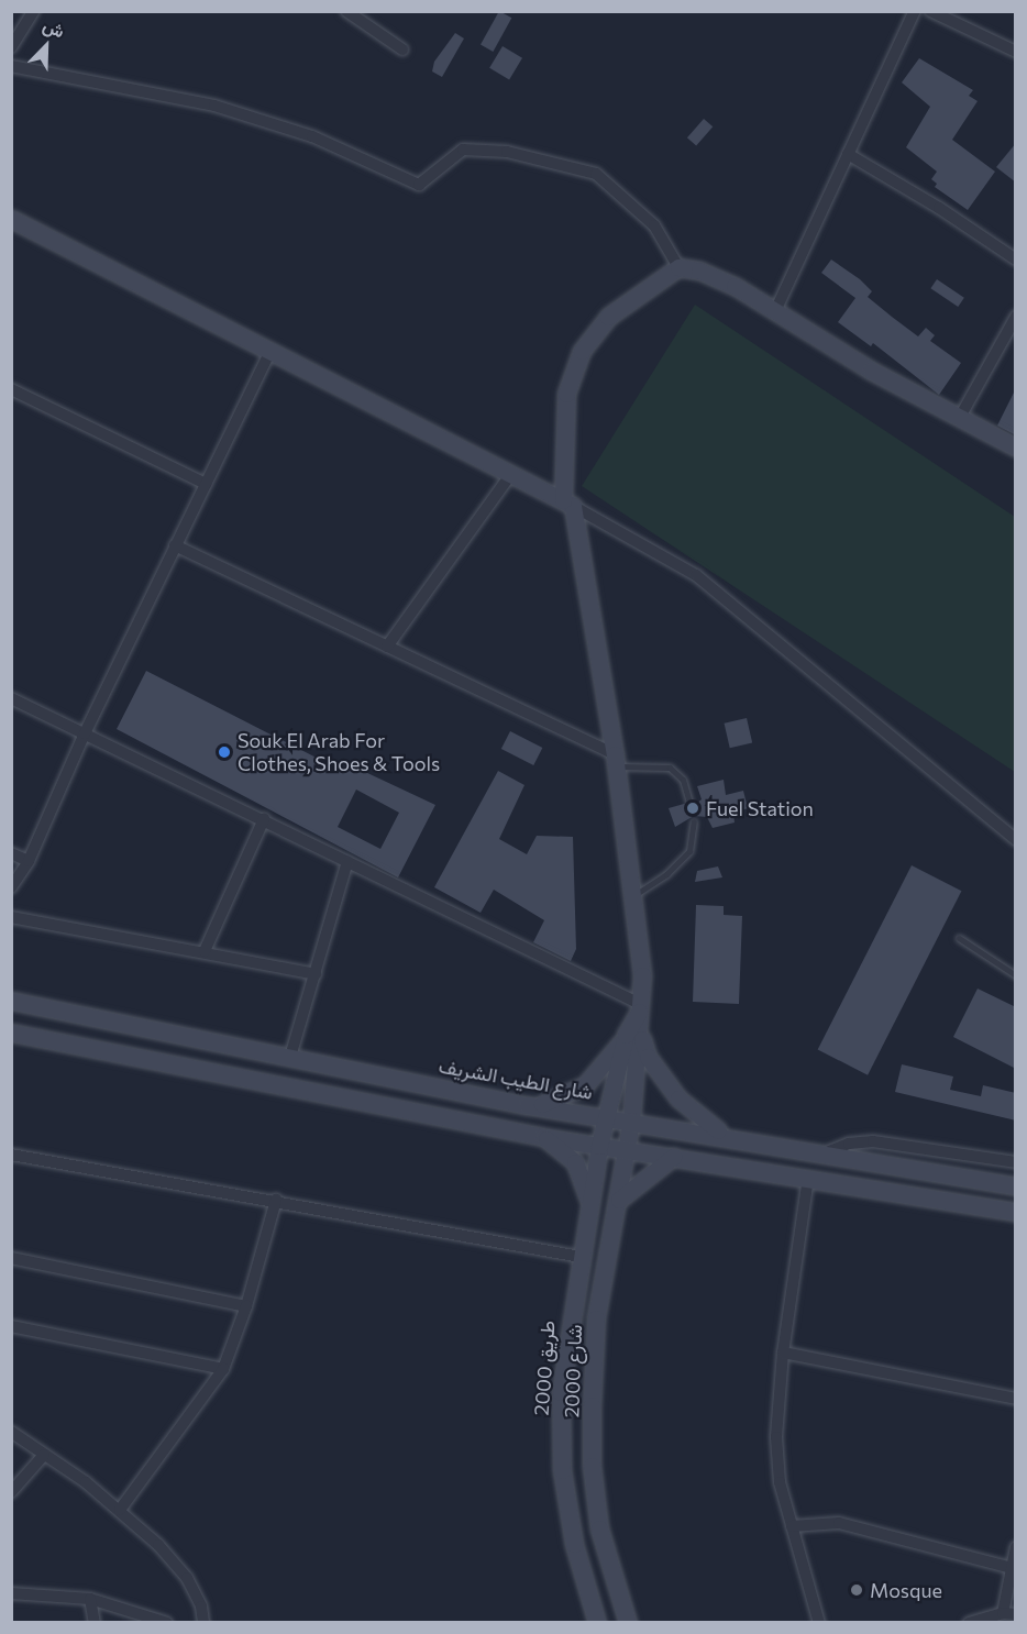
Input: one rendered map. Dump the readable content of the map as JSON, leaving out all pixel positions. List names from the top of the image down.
{
  "streets": {
    "street": ["شارع الطيب الشريف", "طريق 2000", "شارع 2000"]
  },
  "crossings": [
    ["شارع الطيب الشريف", "طريق 2000"],
    ["شارع الطيب الشريف", "شارع 2000"],
    ["طريق 2000", "شارع 2000"]
  ],
  "places": ["Souk El Arab For Clothes, Shoes & Tools", "Fuel Station", "Mosque"],
  "north": "top right"
}
